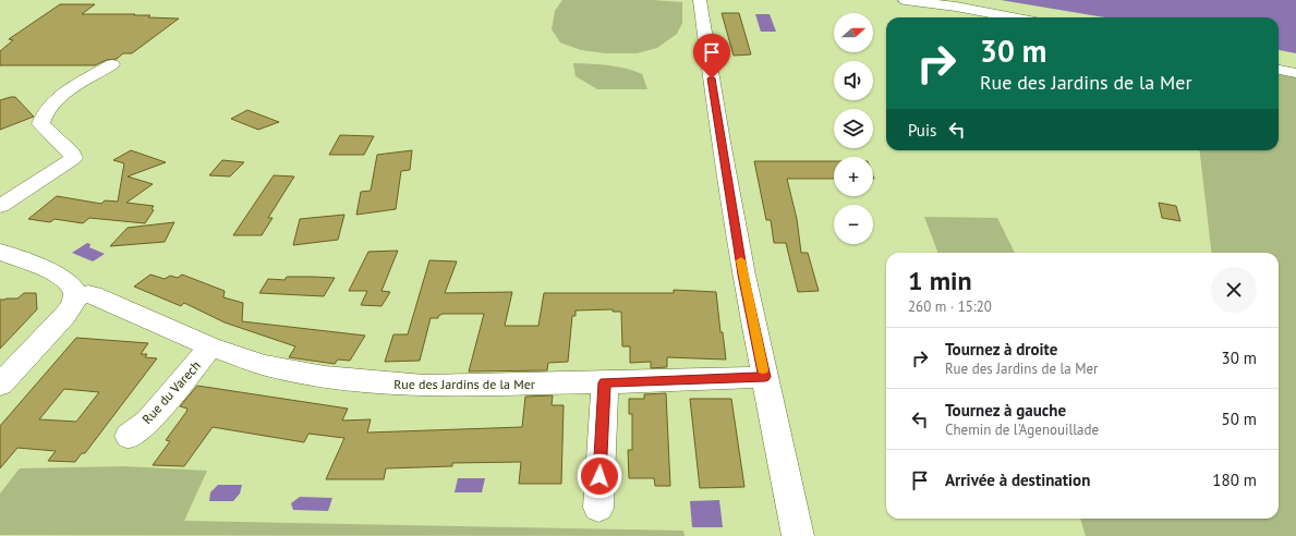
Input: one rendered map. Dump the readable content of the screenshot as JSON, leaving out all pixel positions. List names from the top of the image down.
{
  "streets": {
    "street": ["Rue des Jardins de la Mer", "Rue du Varech"]
  },
  "crossings": [
    ["Rue des Jardins de la Mer", "Rue du Varech"]
  ],
  "north": "right",
  "page": {
    "map_buttons": ["+", "−"],
    "turn": ["30 m", "Rue des Jardins de la Mer"],
    "then": "Puis",
    "heading": ["1 min", "260 m · 15:20"],
    "list": [
      {
        "name": "Tournez à droite",
        "note": "Rue des Jardins de la Mer",
        "value": "30 m"
      },
      {
        "name": "Tournez à gauche",
        "note": "Chemin de l'Agenouillade",
        "value": "50 m"
      },
      {
        "name": "Arrivée à destination",
        "value": "180 m"
      }
    ]
  }
}
